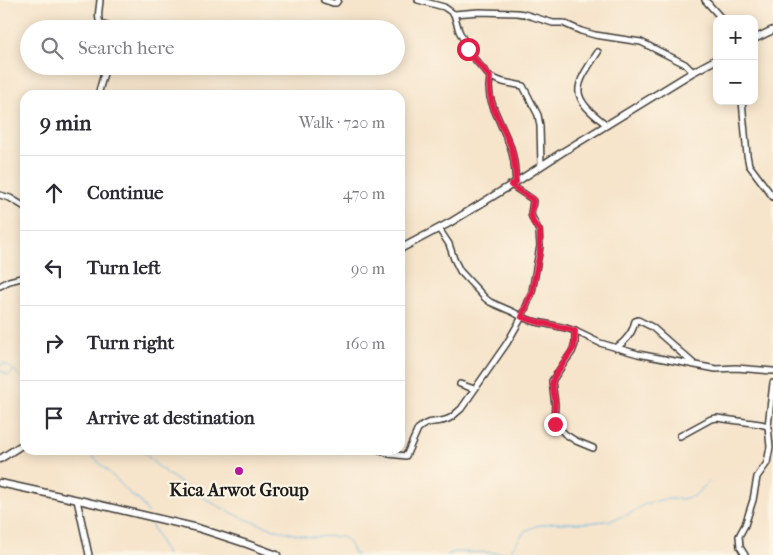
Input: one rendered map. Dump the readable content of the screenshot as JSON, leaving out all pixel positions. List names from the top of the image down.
{
  "places": ["Kica Arwot Group"],
  "page": {
    "map_buttons": ["+", "−"],
    "search": "Search here",
    "heading": ["9 min", "Walk · 720 m"],
    "list": [
      ["Continue", "470 m"],
      ["Turn left", "90 m"],
      ["Turn right", "160 m"],
      "Arrive at destination"
    ]
  }
}
